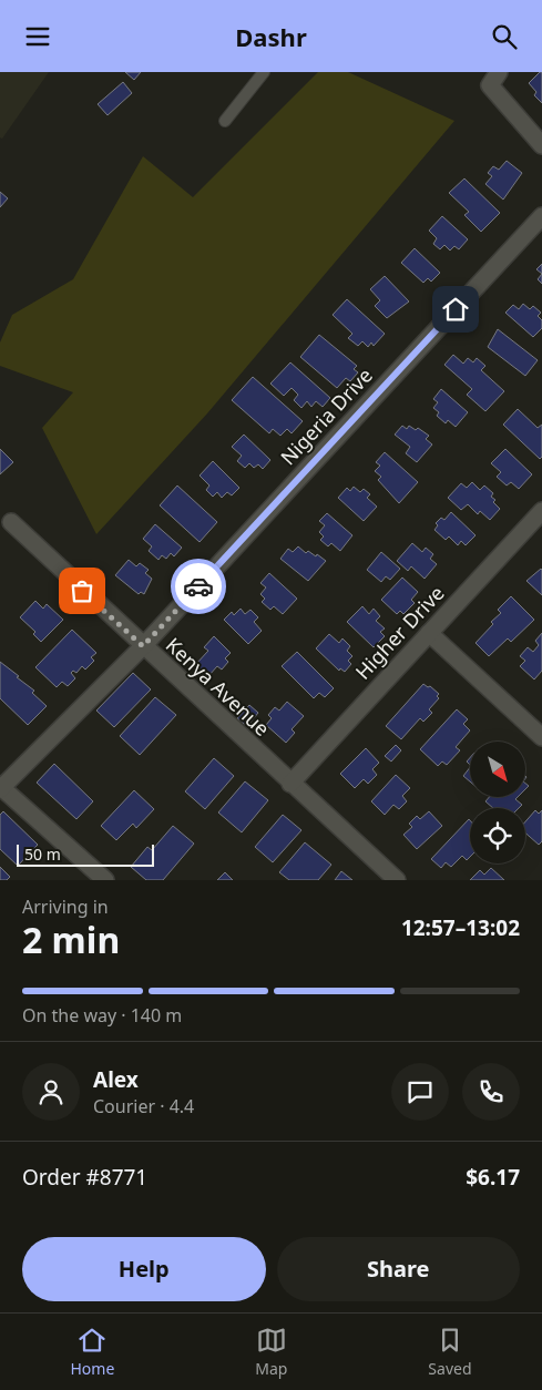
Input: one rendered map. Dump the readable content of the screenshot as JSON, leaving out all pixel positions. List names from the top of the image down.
{
  "streets": {
    "street": ["Nigeria Drive", "Higher Drive", "Kenya Avenue"]
  },
  "crossings": [
    ["Nigeria Drive", "Kenya Avenue"],
    ["Higher Drive", "Kenya Avenue"]
  ],
  "scale_bar": "50 m",
  "north": "bottom right",
  "page": {
    "header": "Dashr",
    "scale": "50 m",
    "heading": ["2 min", "Arriving in", "12:57–13:02"],
    "panel": [
      "Alex",
      "Courier · 4.4",
      "Order #8771",
      "$6.17"
    ],
    "bar": "On the way · 140 m",
    "buttons": ["Help", "Share"],
    "tabs": ["Home", "Map", "Saved"]
  }
}
